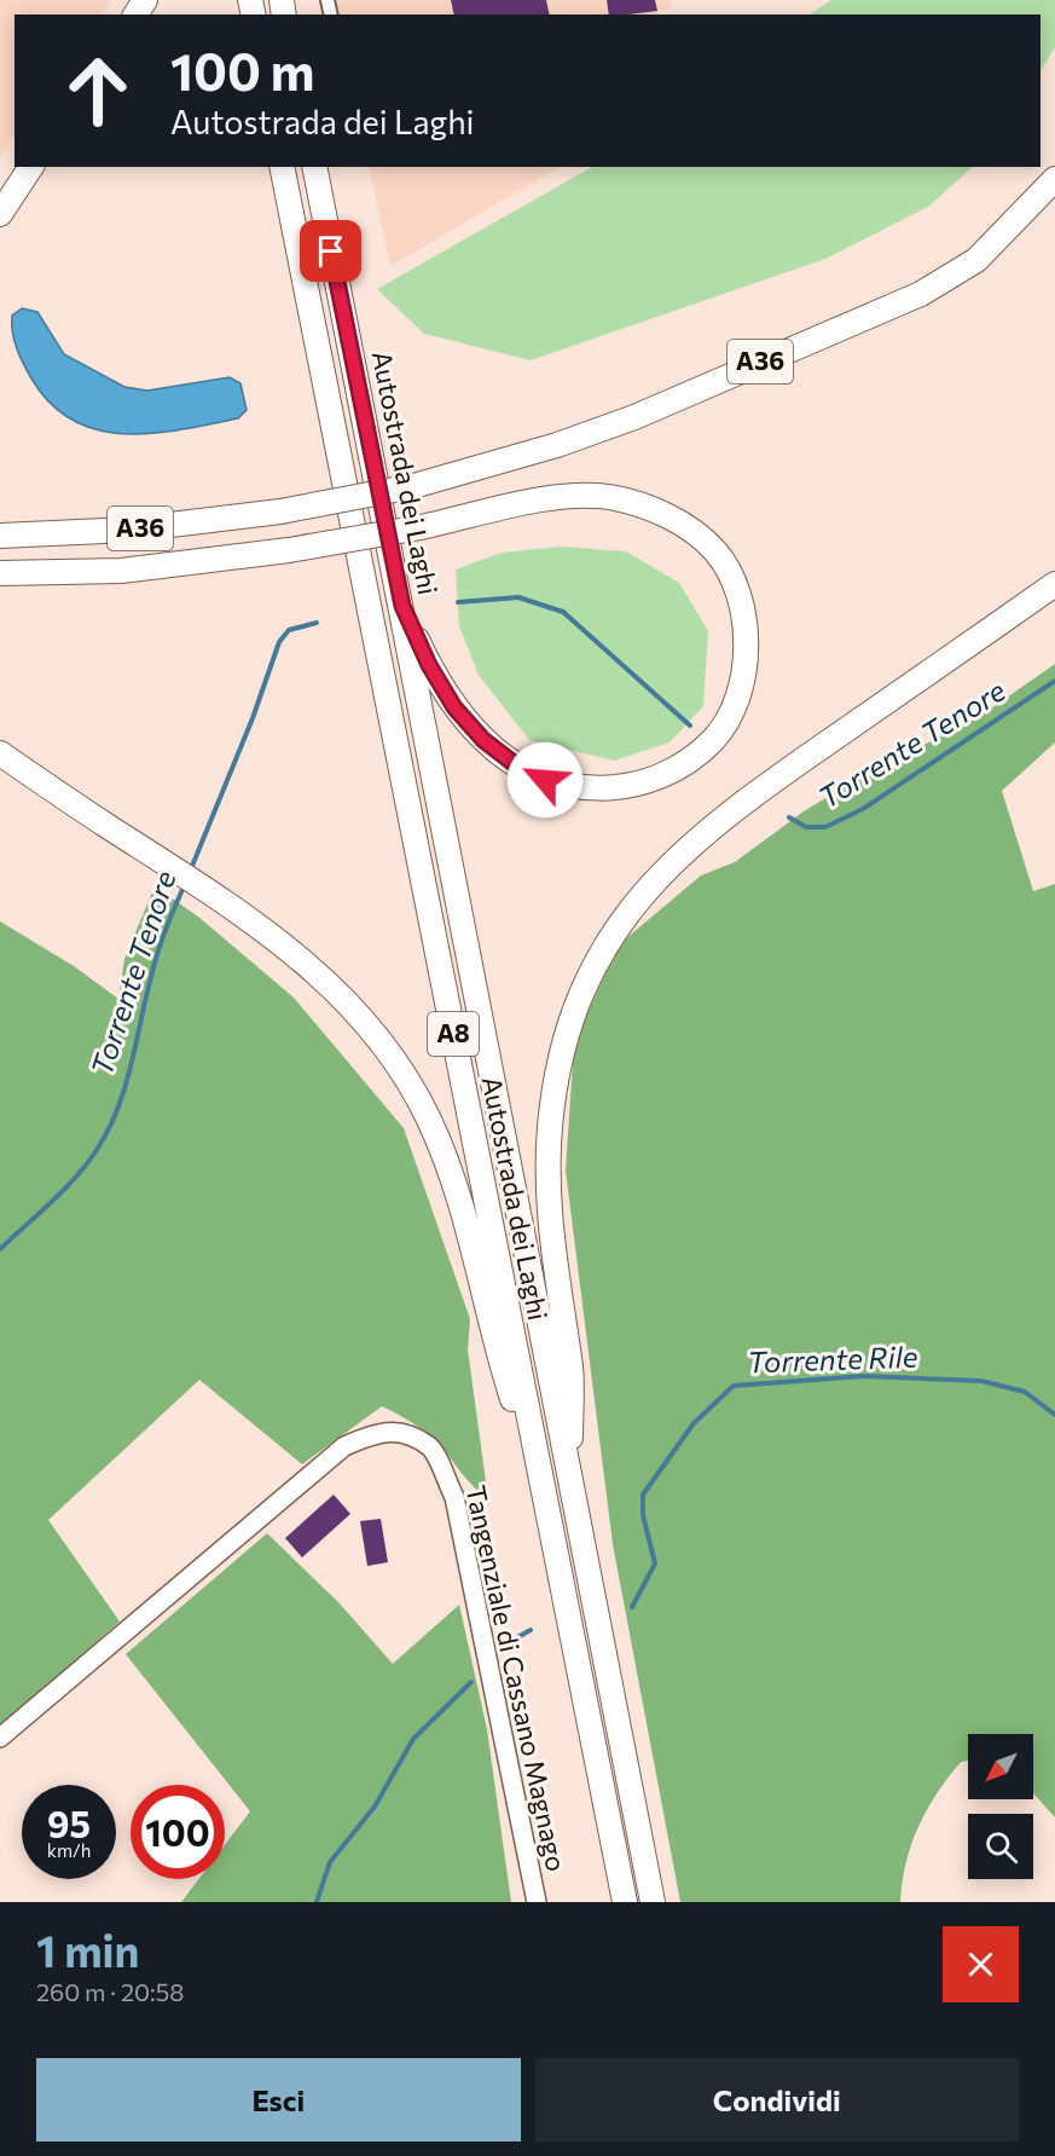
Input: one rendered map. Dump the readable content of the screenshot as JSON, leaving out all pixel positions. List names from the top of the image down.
{
  "streets": {
    "highway": ["A36", "Autostrada dei Laghi", "A8"],
    "street": ["Tangenziale di Cassano Magnago"]
  },
  "crossings": [
    ["A36", "Autostrada dei Laghi"]
  ],
  "water": ["Torrente Tenore", "Torrente Rile"],
  "north": "bottom left",
  "page": {
    "turn": ["100 m", "Autostrada dei Laghi"],
    "speed": "95 km/h",
    "limit": "100",
    "heading": ["1 min", "260 m · 20:58"],
    "buttons": ["Esci", "Condividi"]
  }
}
